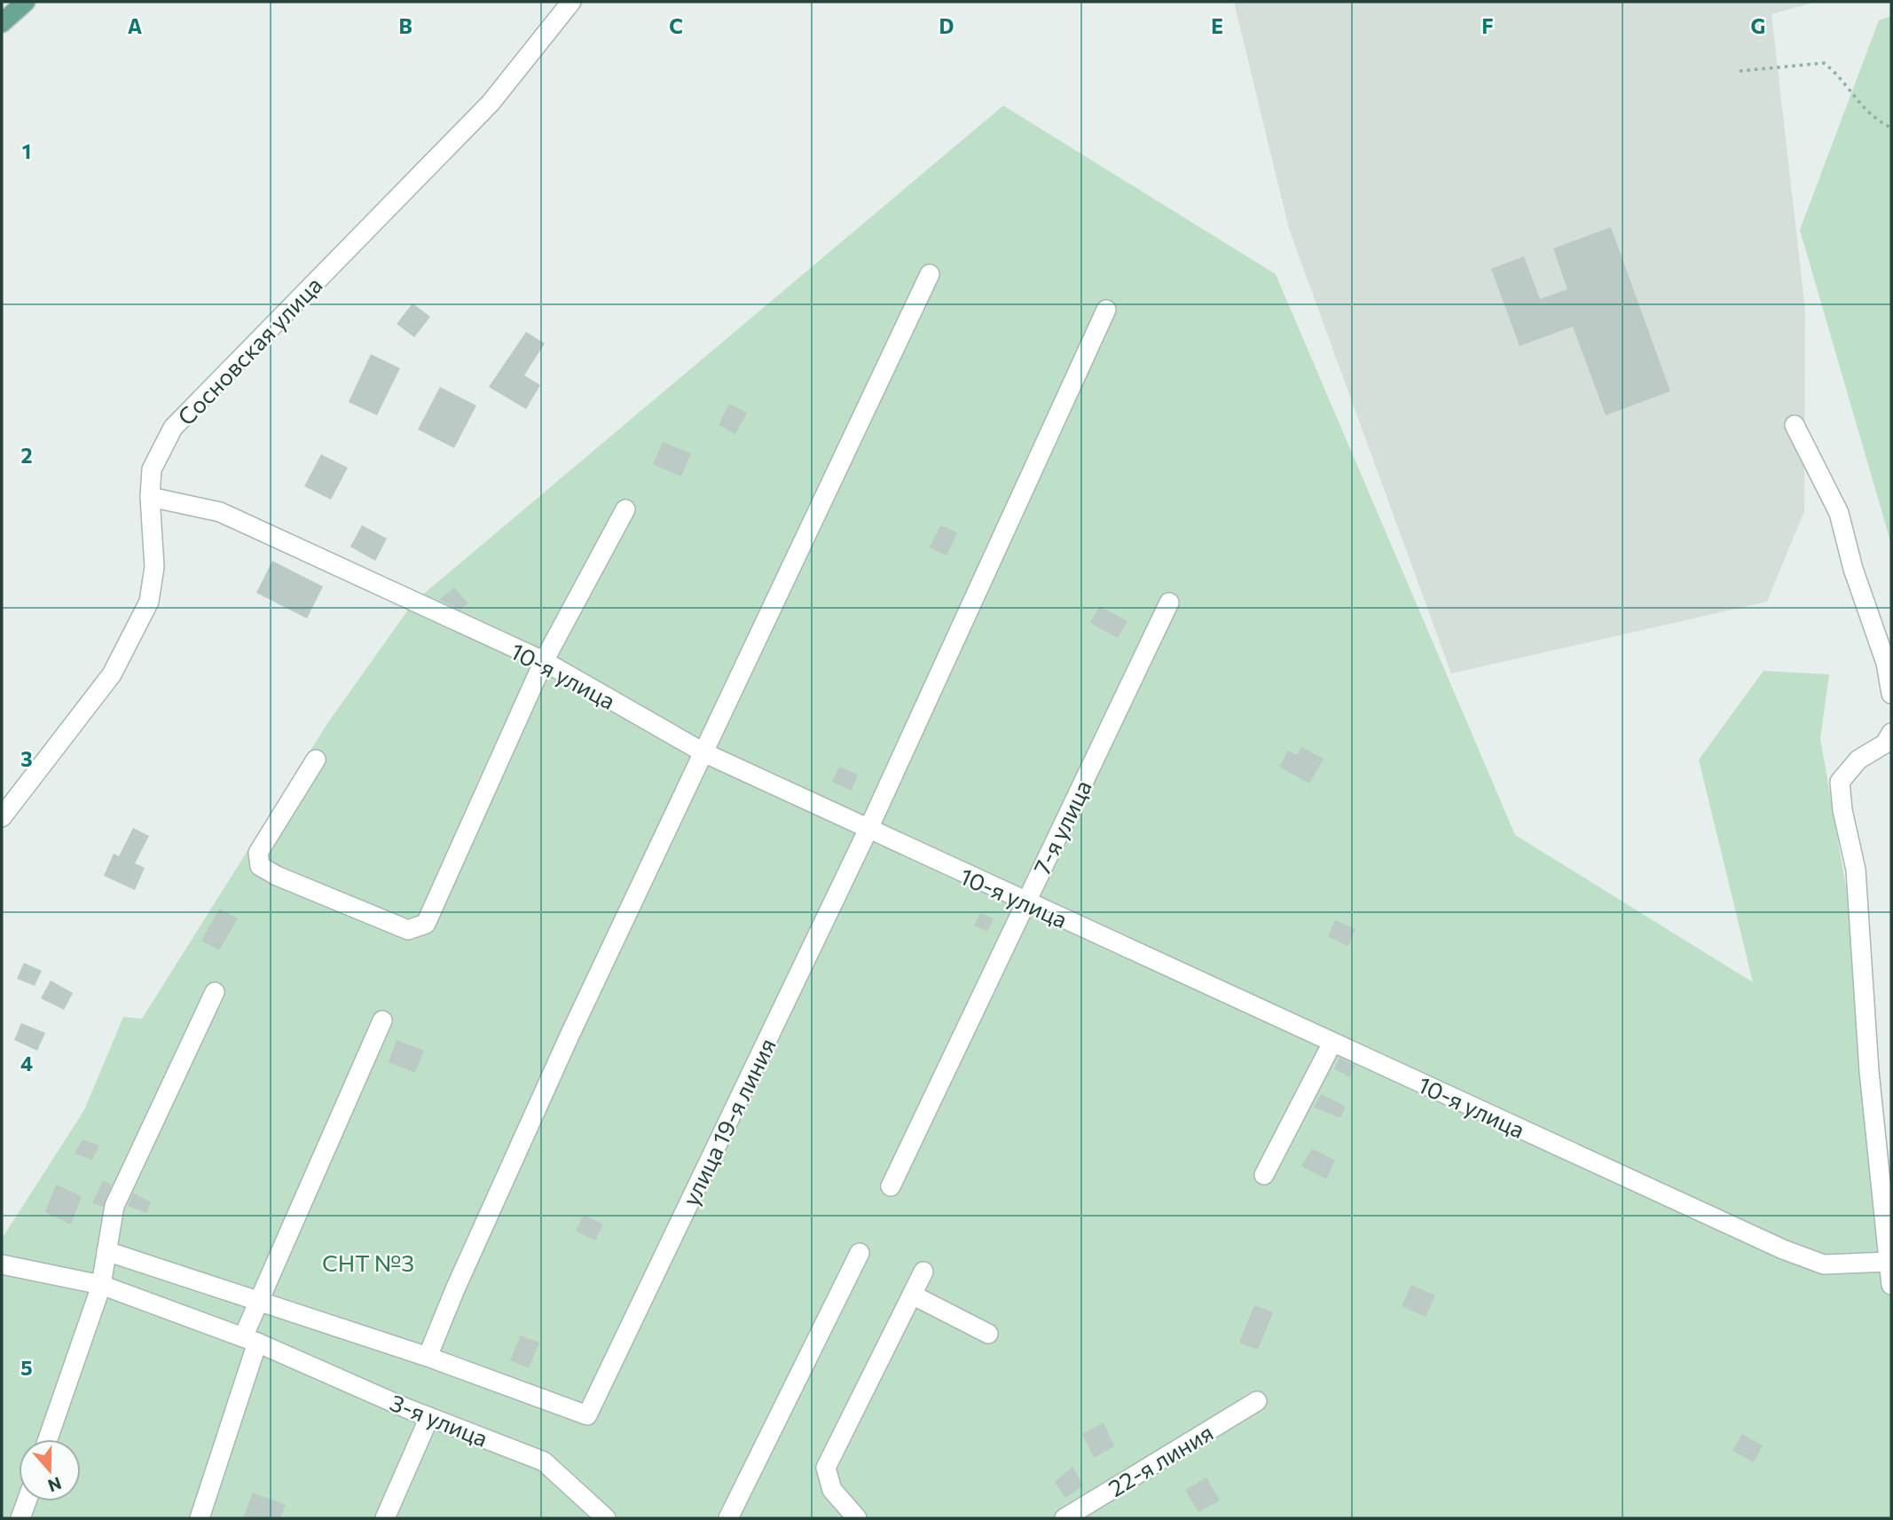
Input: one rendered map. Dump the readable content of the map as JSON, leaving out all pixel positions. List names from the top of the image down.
{
  "streets": {
    "street": [
      "Сосновская улица",
      "10-я улица",
      "7-я улица",
      "улица 19-я линия",
      "3-я улица",
      "22-я линия"
    ]
  },
  "crossings": [
    ["Сосновская улица", "10-я улица"],
    ["10-я улица", "7-я улица"],
    ["10-я улица", "улица 19-я линия"]
  ],
  "parks": ["СНТ №3"],
  "north": "bottom",
  "grid": {
    "columns": [
      "A",
      "B",
      "C",
      "D",
      "E",
      "F",
      "G"
    ],
    "rows": [
      "1",
      "2",
      "3",
      "4",
      "5"
    ]
  }
}
